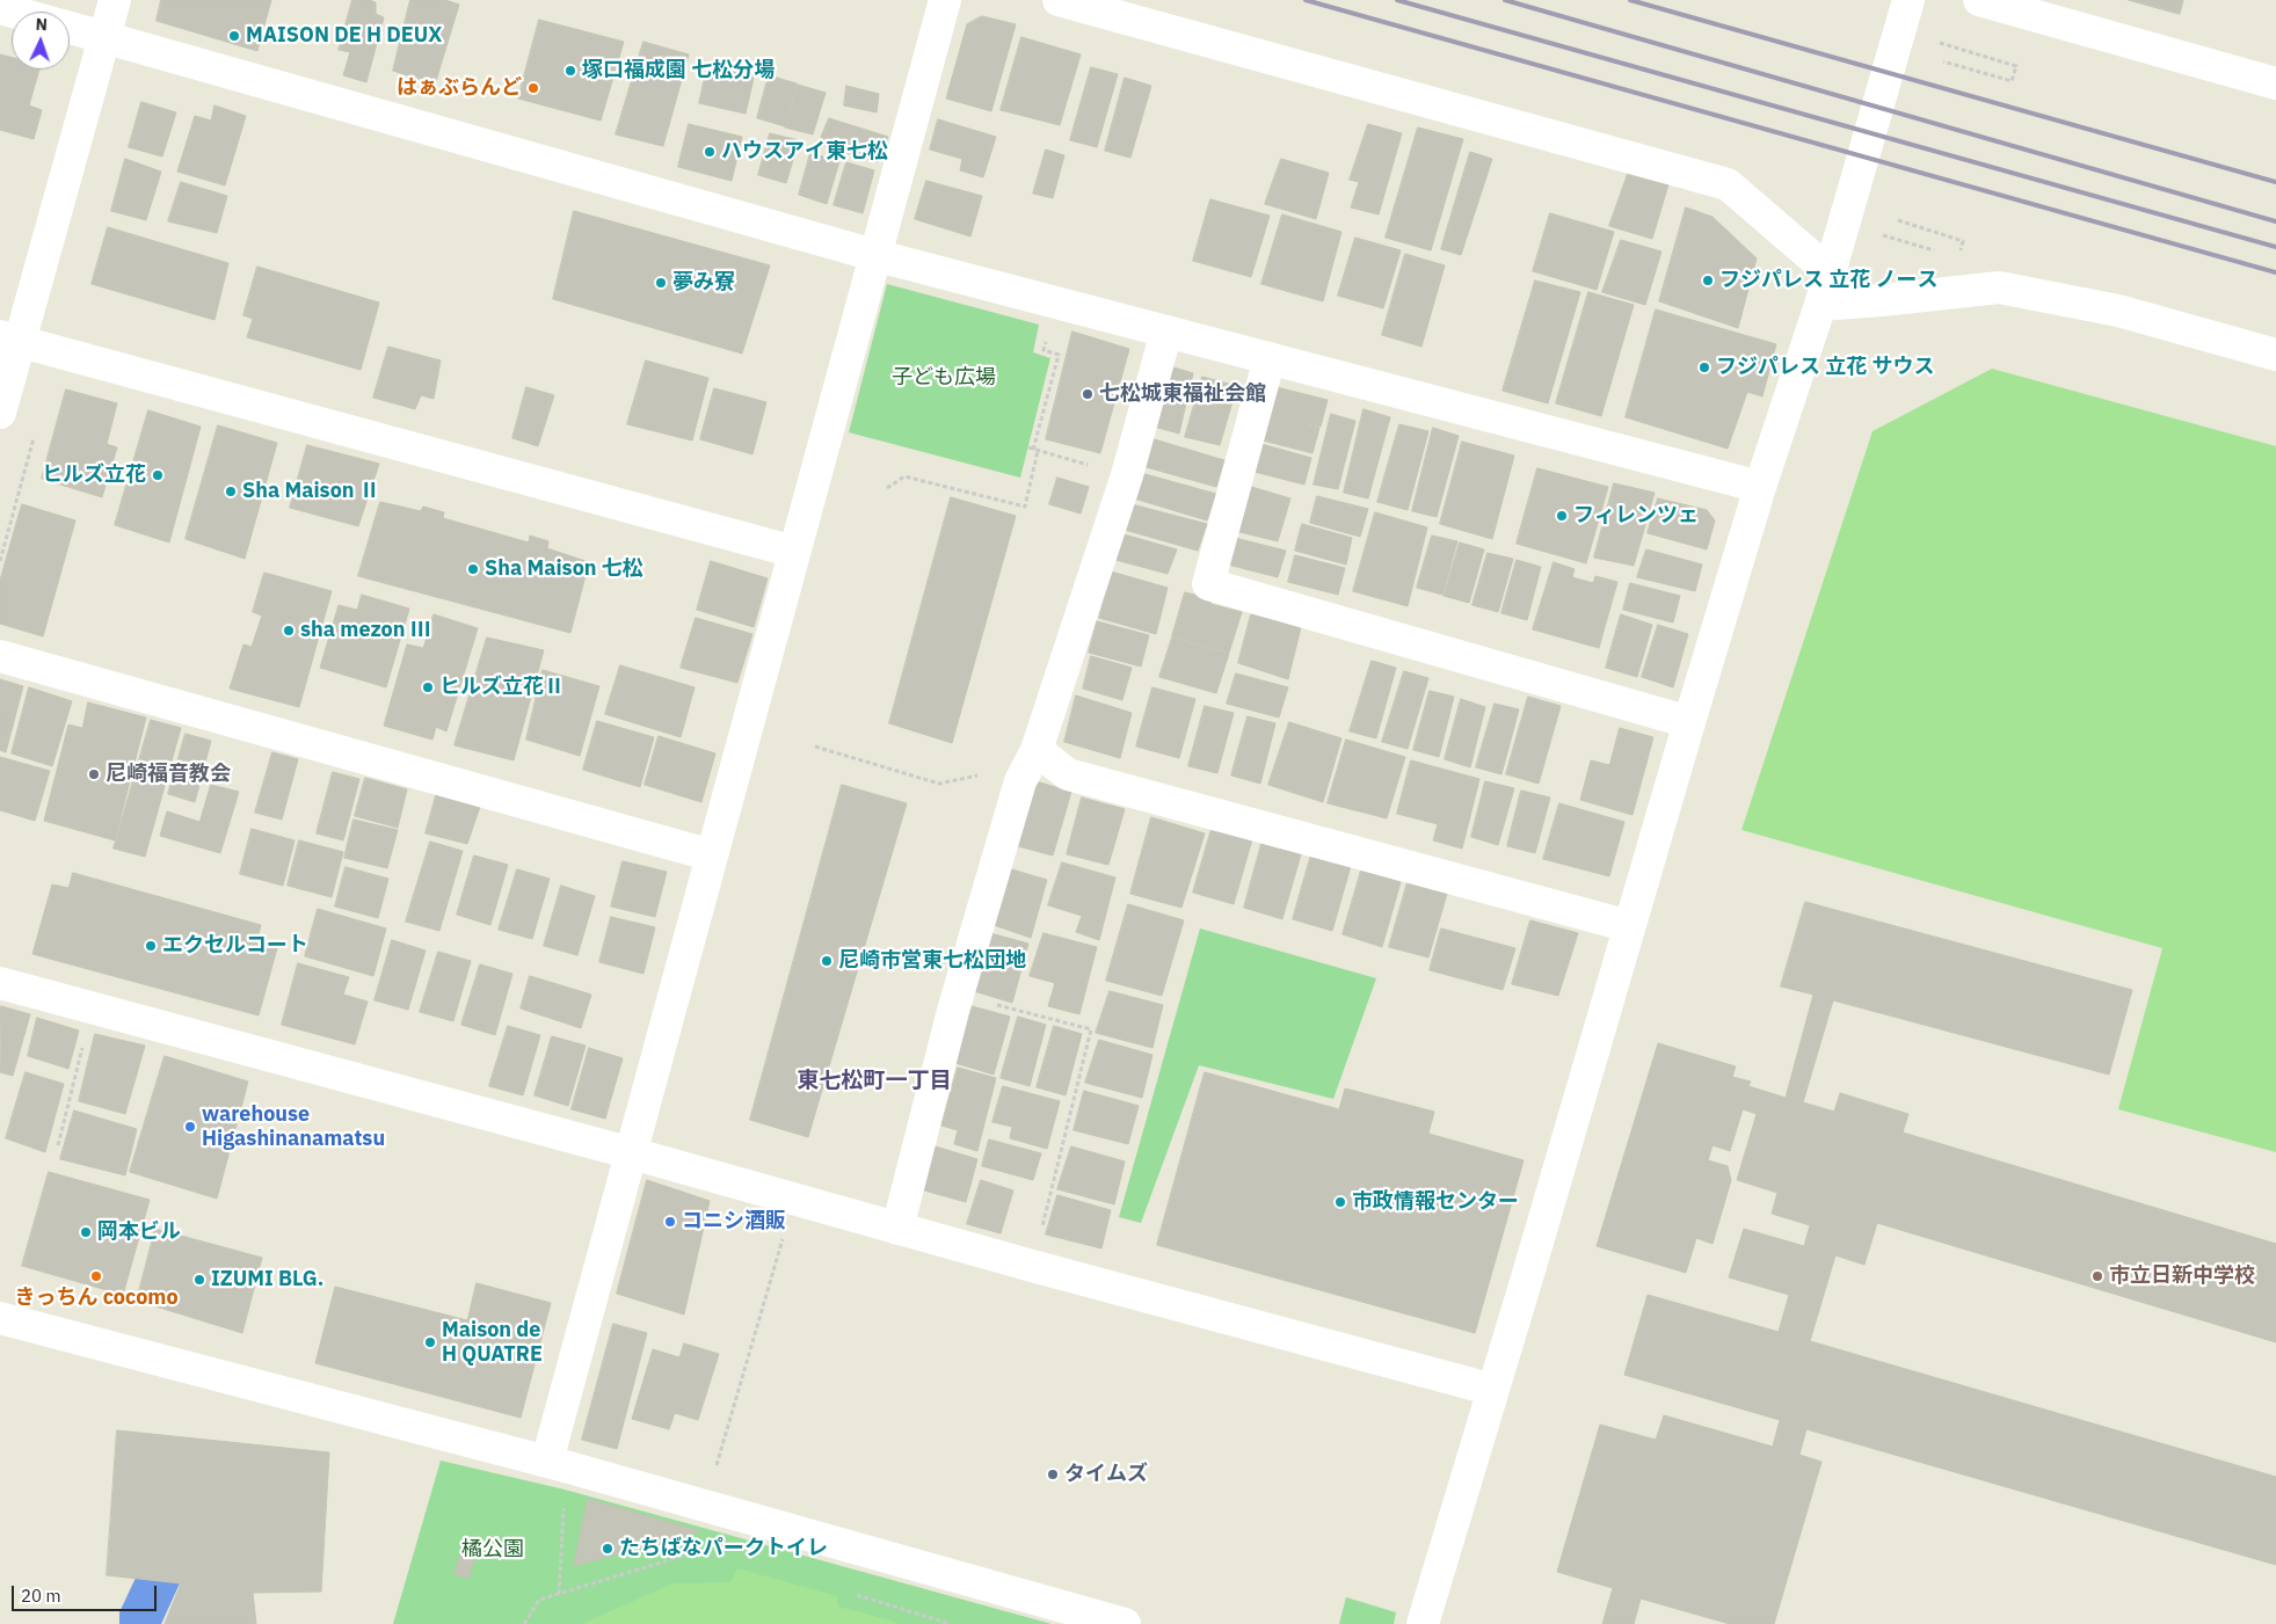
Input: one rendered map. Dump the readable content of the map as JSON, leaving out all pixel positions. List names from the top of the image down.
{
  "districts": ["東七松町一丁目"],
  "parks": ["子ども広場", "橘公園"],
  "places": [
    "MAISON DE H DEUX",
    "塚口福成園 七松分場",
    "はぁぶらんど",
    "ハウスアイ東七松",
    "フジパレス 立花 ノース",
    "夢み寮",
    "フジパレス 立花 サウス",
    "七松城東福祉会館",
    "ヒルズ立花",
    "Sha Maison Ⅱ",
    "フィレンツェ",
    "Sha Maison 七松",
    "sha mezon Ⅲ",
    "ヒルズ立花Ⅱ",
    "尼崎福音教会",
    "エクセルコート",
    "尼崎市営東七松団地",
    "warehouse Higashinanamatsu",
    "市政情報センター",
    "コニシ酒販",
    "岡本ビル",
    "きっちん cocomo",
    "市立日新中学校",
    "IZUMI BLG.",
    "Maison de H QUATRE",
    "タイムズ",
    "たちばなパークトイレ"
  ],
  "scale_bar": "20 m",
  "north": "top"
}
